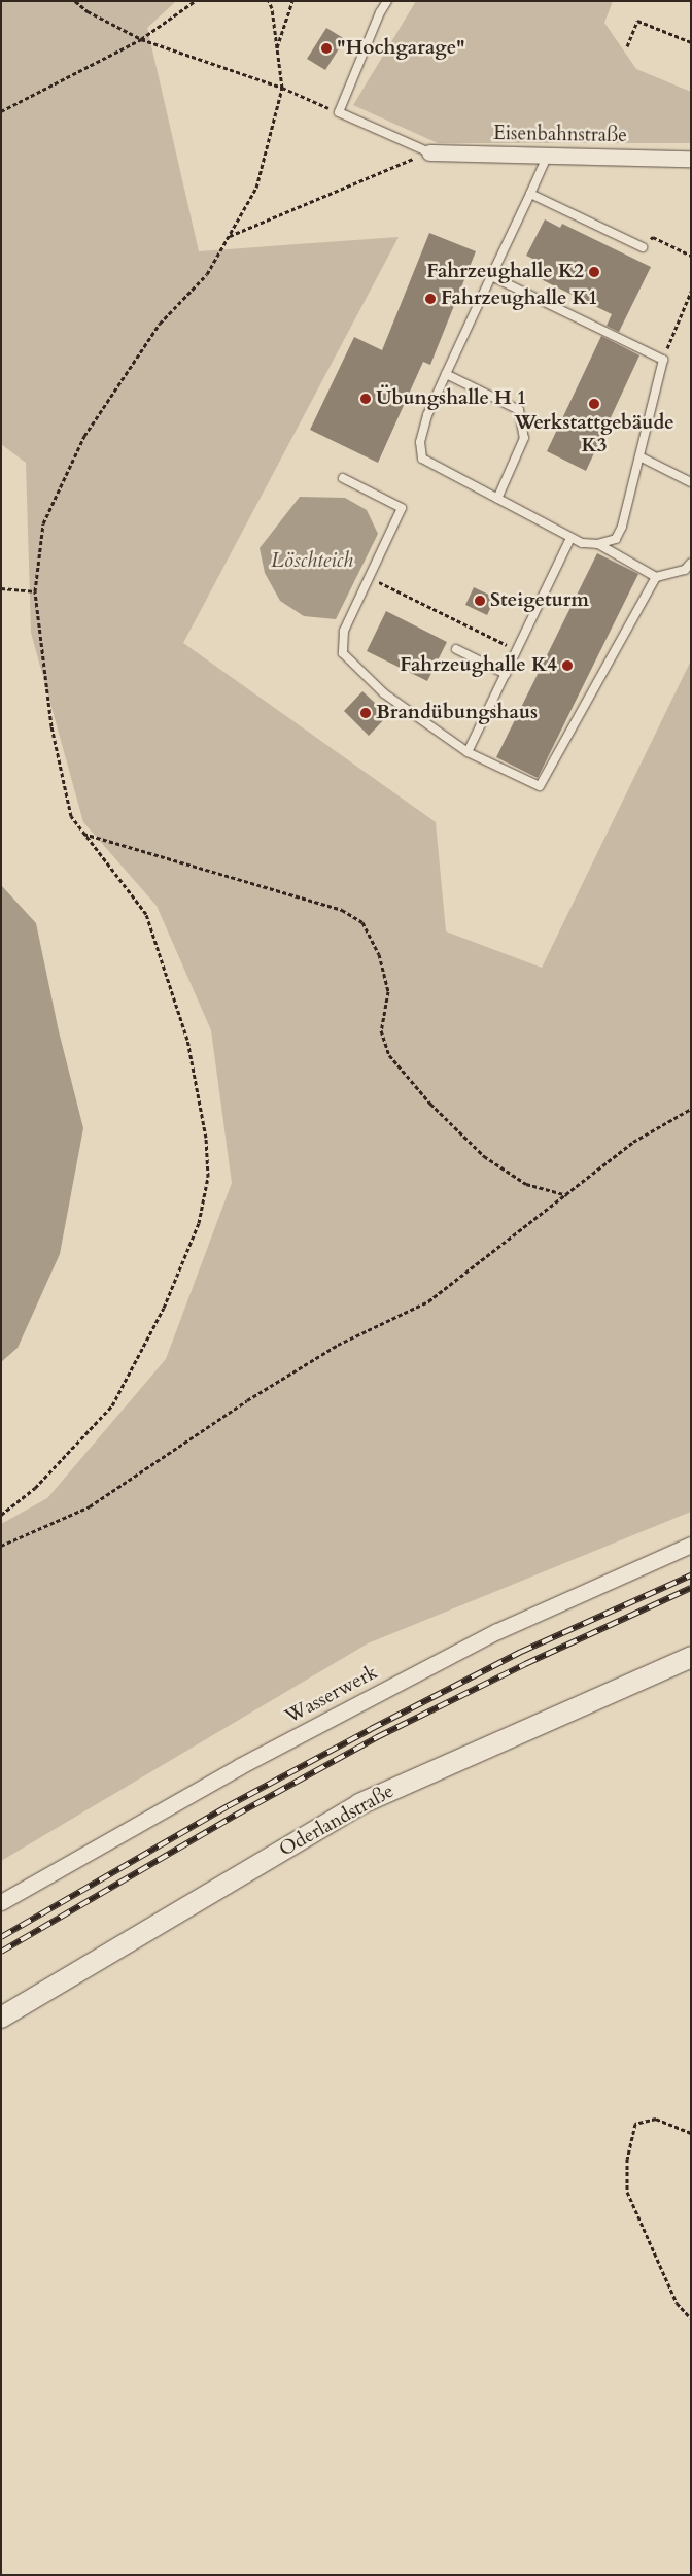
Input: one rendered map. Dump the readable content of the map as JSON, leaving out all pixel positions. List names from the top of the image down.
{
  "streets": {
    "street": ["Eisenbahnstraße", "Wasserwerk", "Oderlandstraße"]
  },
  "water": ["Löschteich"],
  "places": [
    "\"Hochgarage\"",
    "Fahrzeughalle K2",
    "Fahrzeughalle K1",
    "Übungshalle H 1",
    "Werkstattgebäude K3",
    "Steigeturm",
    "Fahrzeughalle K4",
    "Brandübungshaus"
  ]
}
